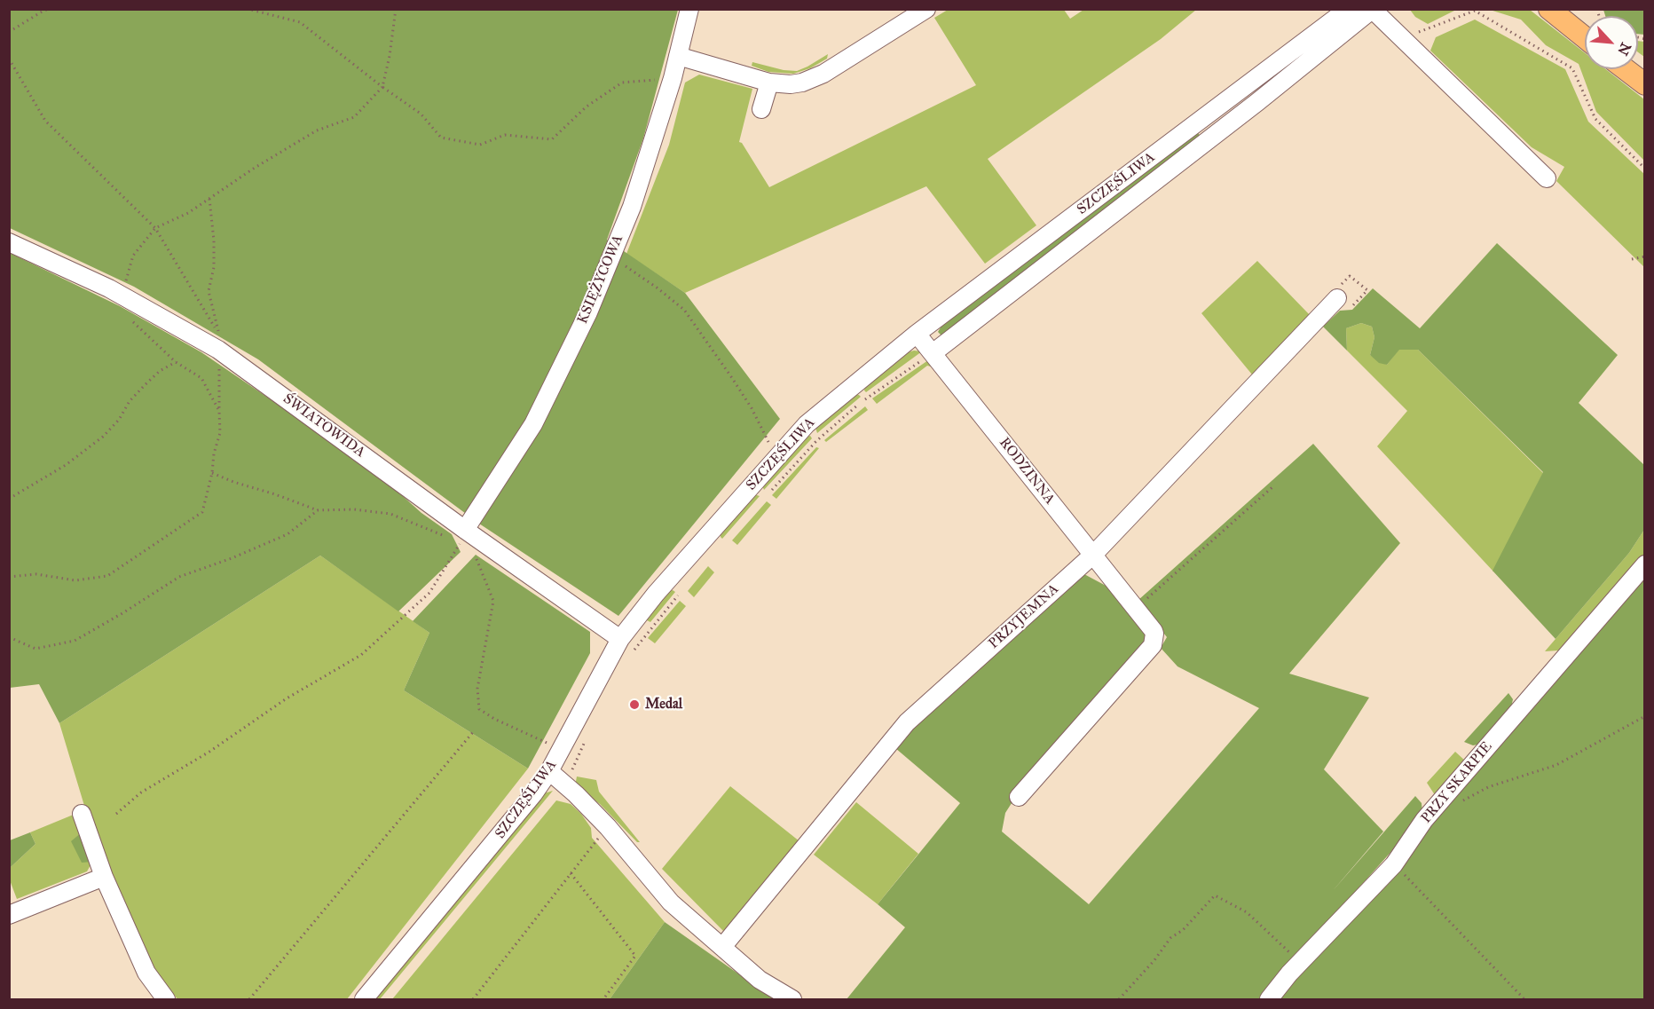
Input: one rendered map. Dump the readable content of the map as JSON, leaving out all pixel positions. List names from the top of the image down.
{
  "streets": {
    "street": [
      "SZCZĘŚLIWA",
      "KSIĘŻYCOWA",
      "ŚWIATOWIDA",
      "RODZINNA",
      "PRZYJEMNA",
      "PRZY SKARPIE"
    ]
  },
  "crossings": [
    ["SZCZĘŚLIWA", "ŚWIATOWIDA"],
    ["SZCZĘŚLIWA", "RODZINNA"],
    ["KSIĘŻYCOWA", "ŚWIATOWIDA"],
    ["RODZINNA", "PRZYJEMNA"]
  ],
  "places": ["Medal"],
  "north": "bottom right"
}
